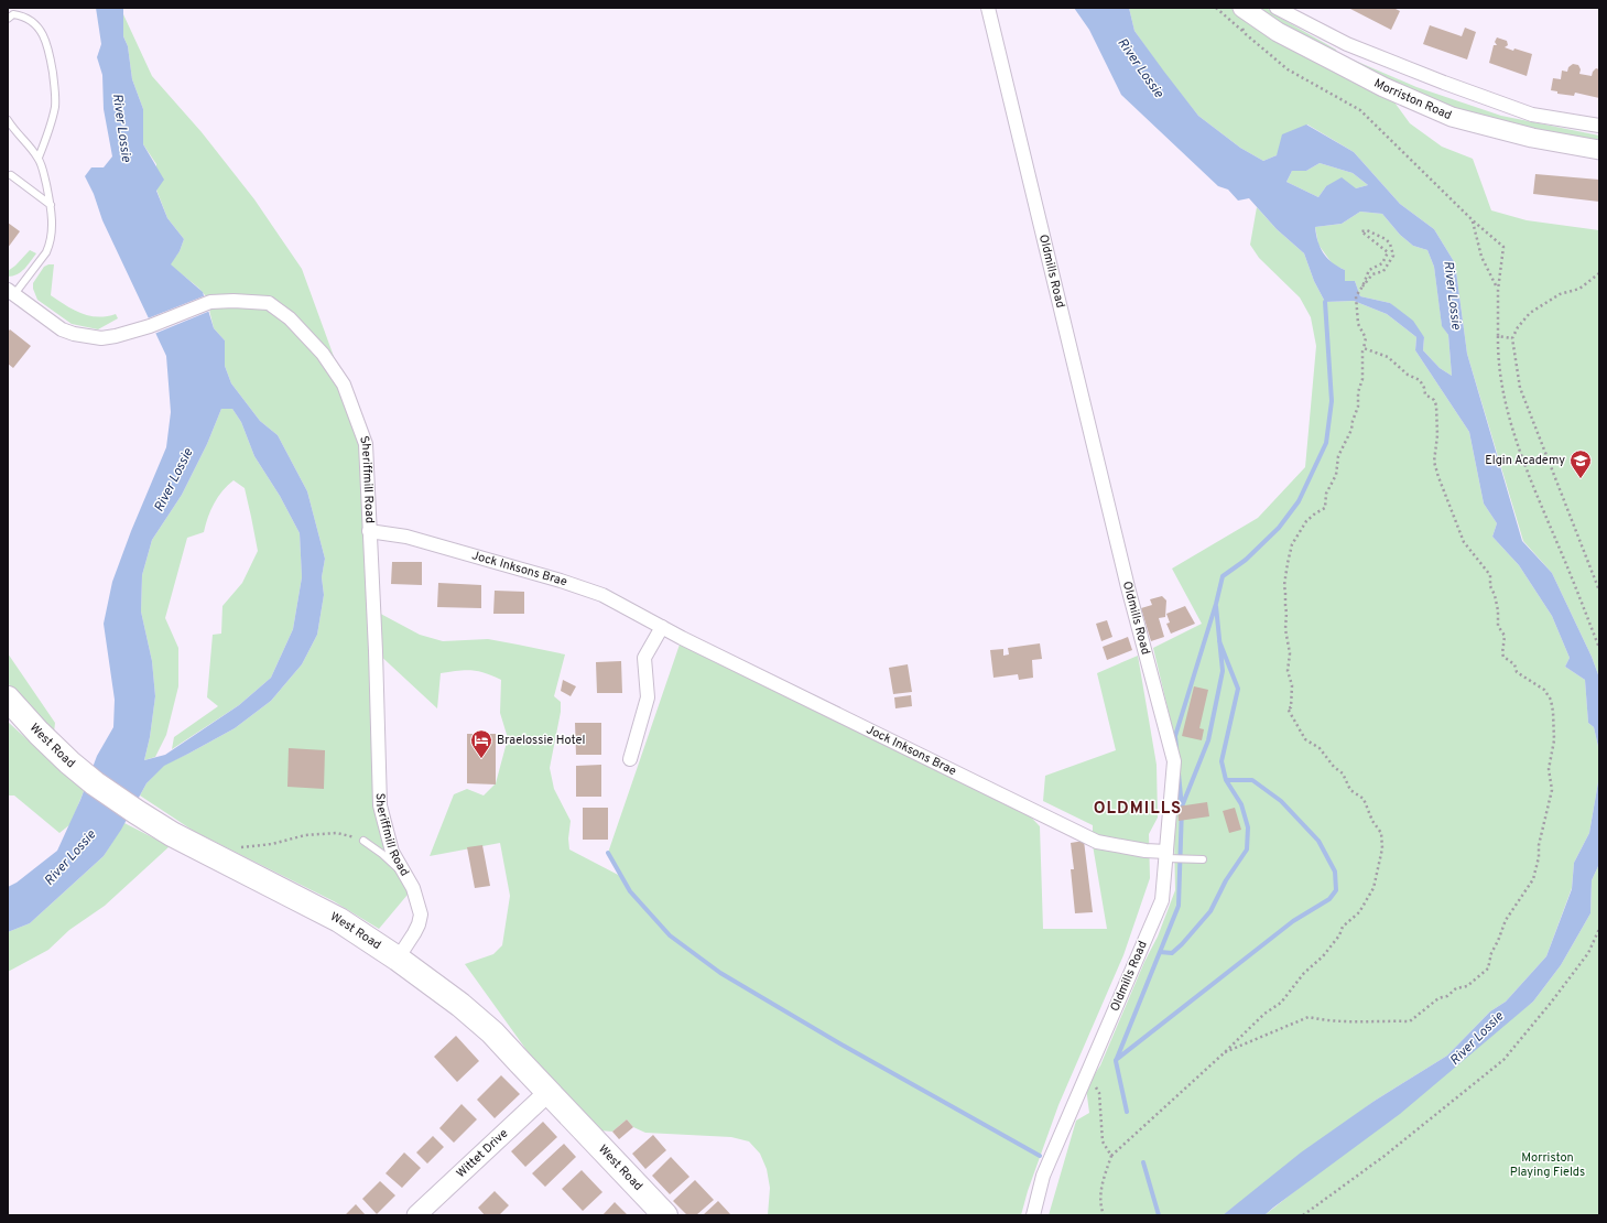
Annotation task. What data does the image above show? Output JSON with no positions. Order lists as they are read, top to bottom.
{
  "streets": {
    "highway": ["West Road"],
    "street": [
      "Morriston Road",
      "Oldmills Road",
      "Sheriffmill Road",
      "Jock Inksons Brae",
      "Wittet Drive"
    ]
  },
  "crossings": [
    ["Oldmills Road", "Jock Inksons Brae"],
    ["Sheriffmill Road", "Jock Inksons Brae"],
    ["Sheriffmill Road", "West Road"],
    ["West Road", "Wittet Drive"]
  ],
  "districts": ["OLDMILLS"],
  "water": ["River Lossie"],
  "parks": ["Morriston Playing Fields"],
  "places": {
    "school or university": ["Elgin Academy"],
    "hotel": ["Braelossie Hotel"]
  }
}
